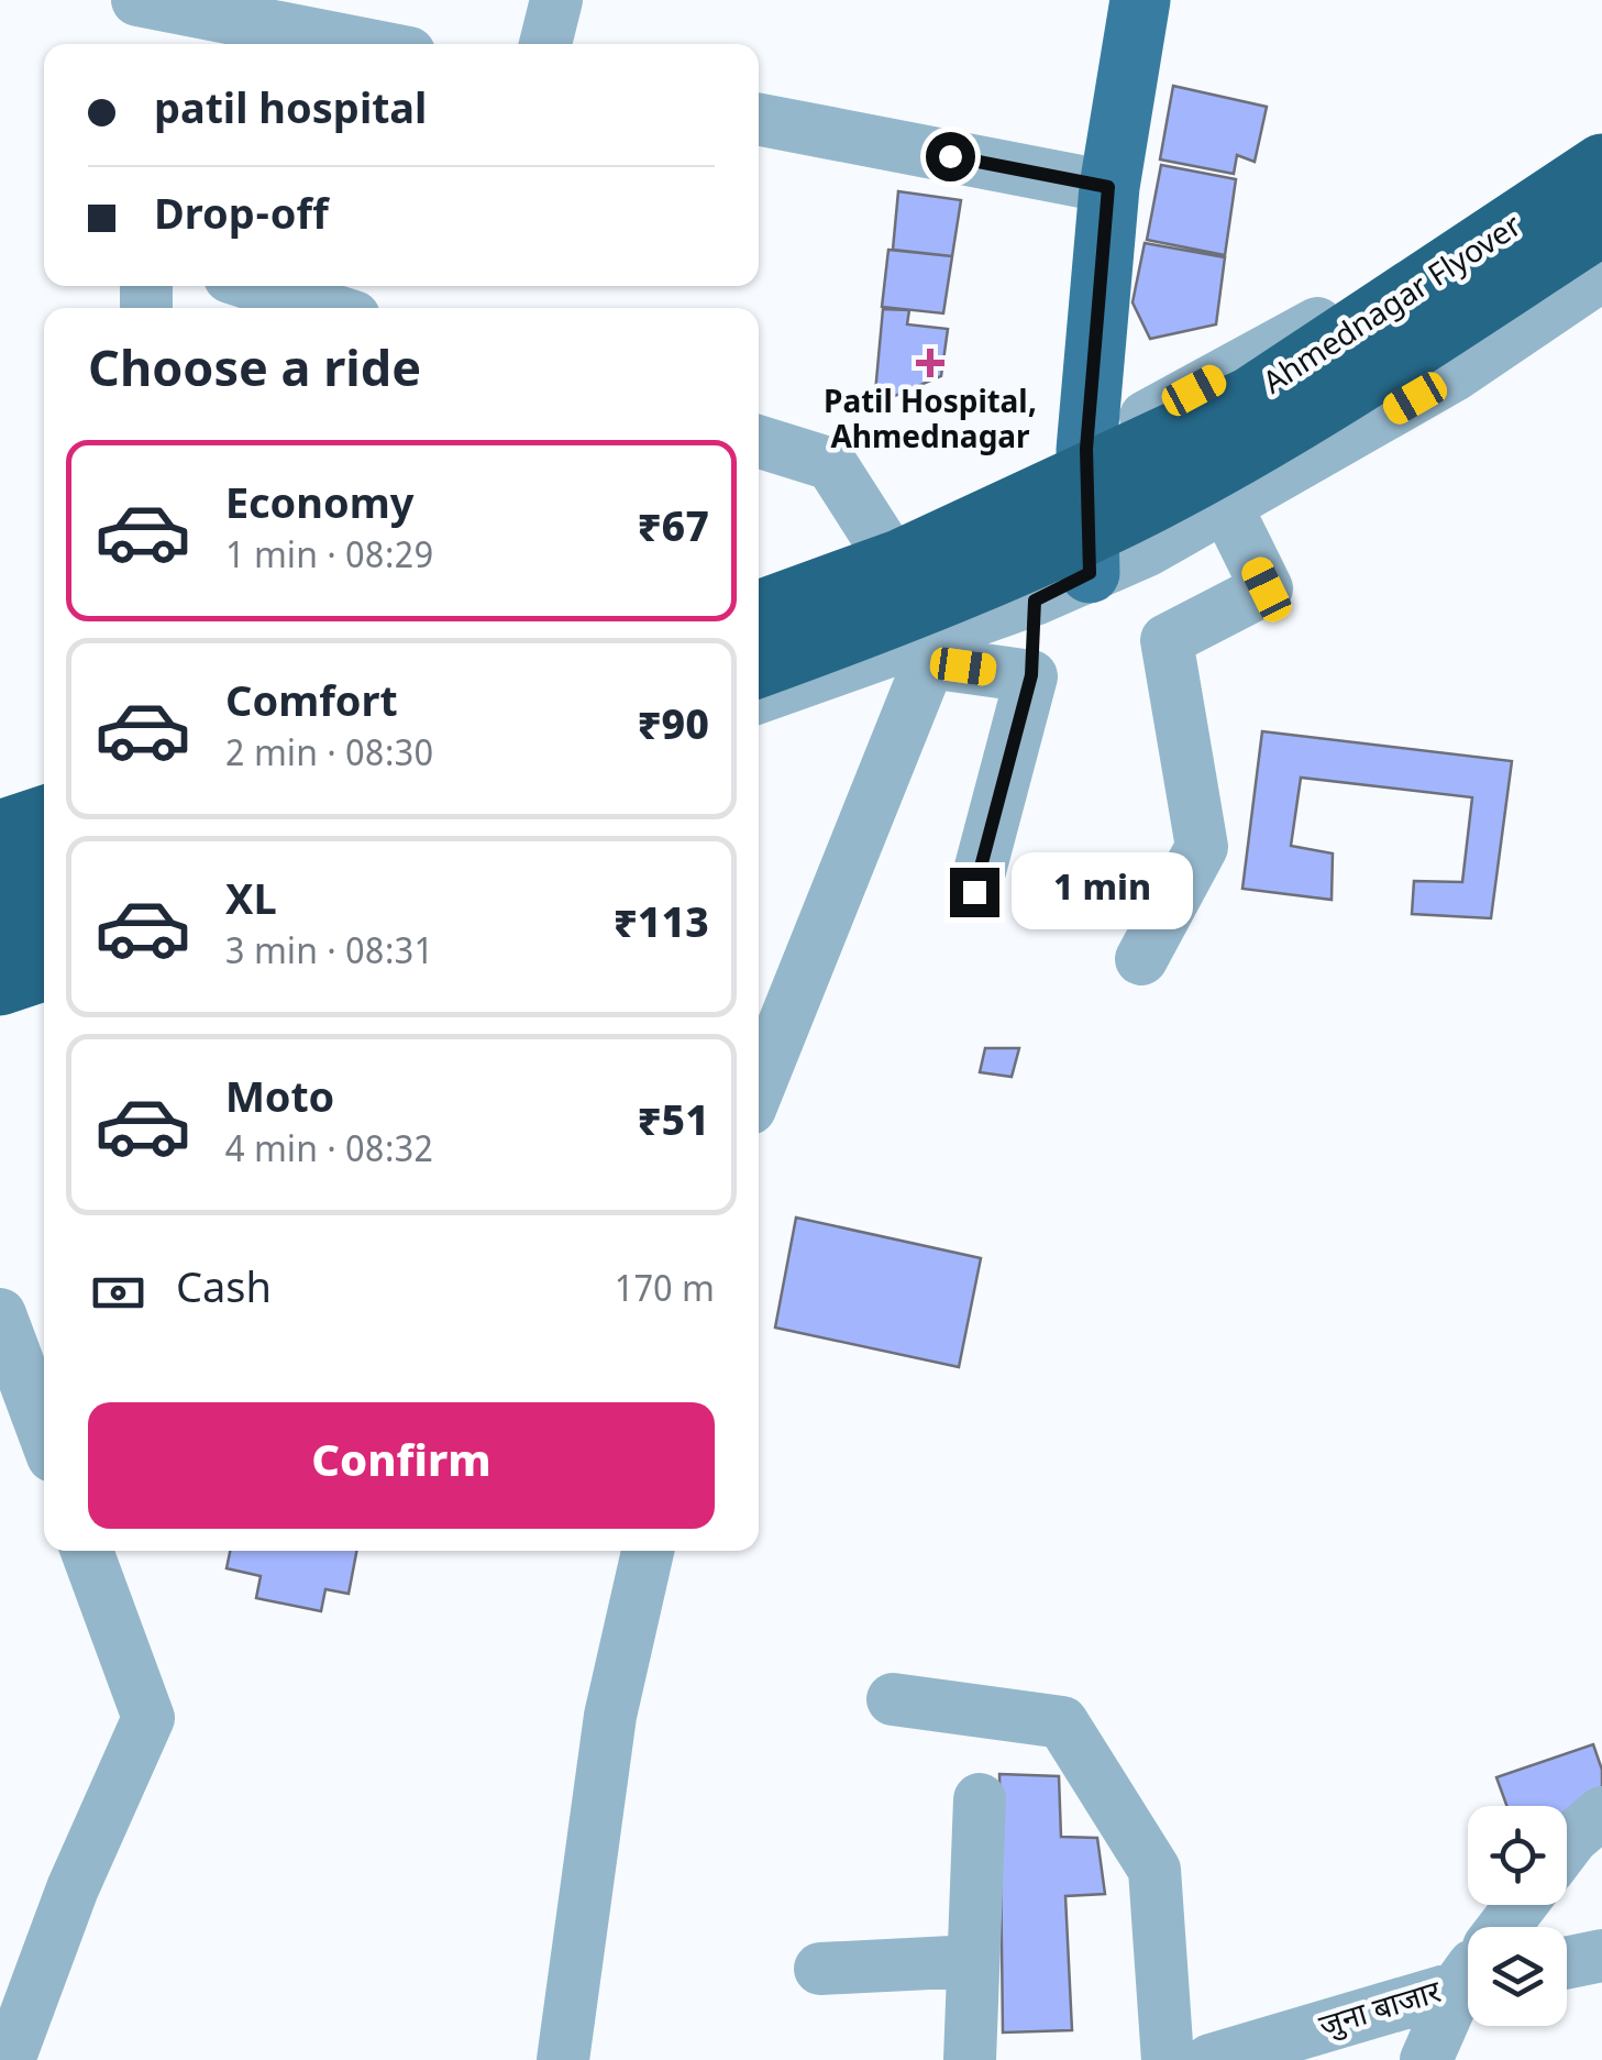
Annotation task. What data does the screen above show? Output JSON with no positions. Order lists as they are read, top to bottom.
{
  "streets": {
    "highway": ["Ahmednagar Flyover"],
    "street": ["जुना बाजार"]
  },
  "places": {
    "health": ["Patil Hospital, Ahmednagar"]
  },
  "page": {
    "banner": ["patil hospital", "Drop-off"],
    "heading": "Choose a ride",
    "list": [
      {
        "name": "Economy",
        "note": "1 min · 08:29",
        "value": "₹67"
      },
      {
        "name": "Comfort",
        "note": "2 min · 08:30",
        "value": "₹90"
      },
      {
        "name": "XL",
        "note": "3 min · 08:31",
        "value": "₹113"
      },
      {
        "name": "Moto",
        "note": "4 min · 08:32",
        "value": "₹51"
      }
    ],
    "bubble": "1 min",
    "pay": ["Cash", "170 m"],
    "buttons": "Confirm"
  }
}
